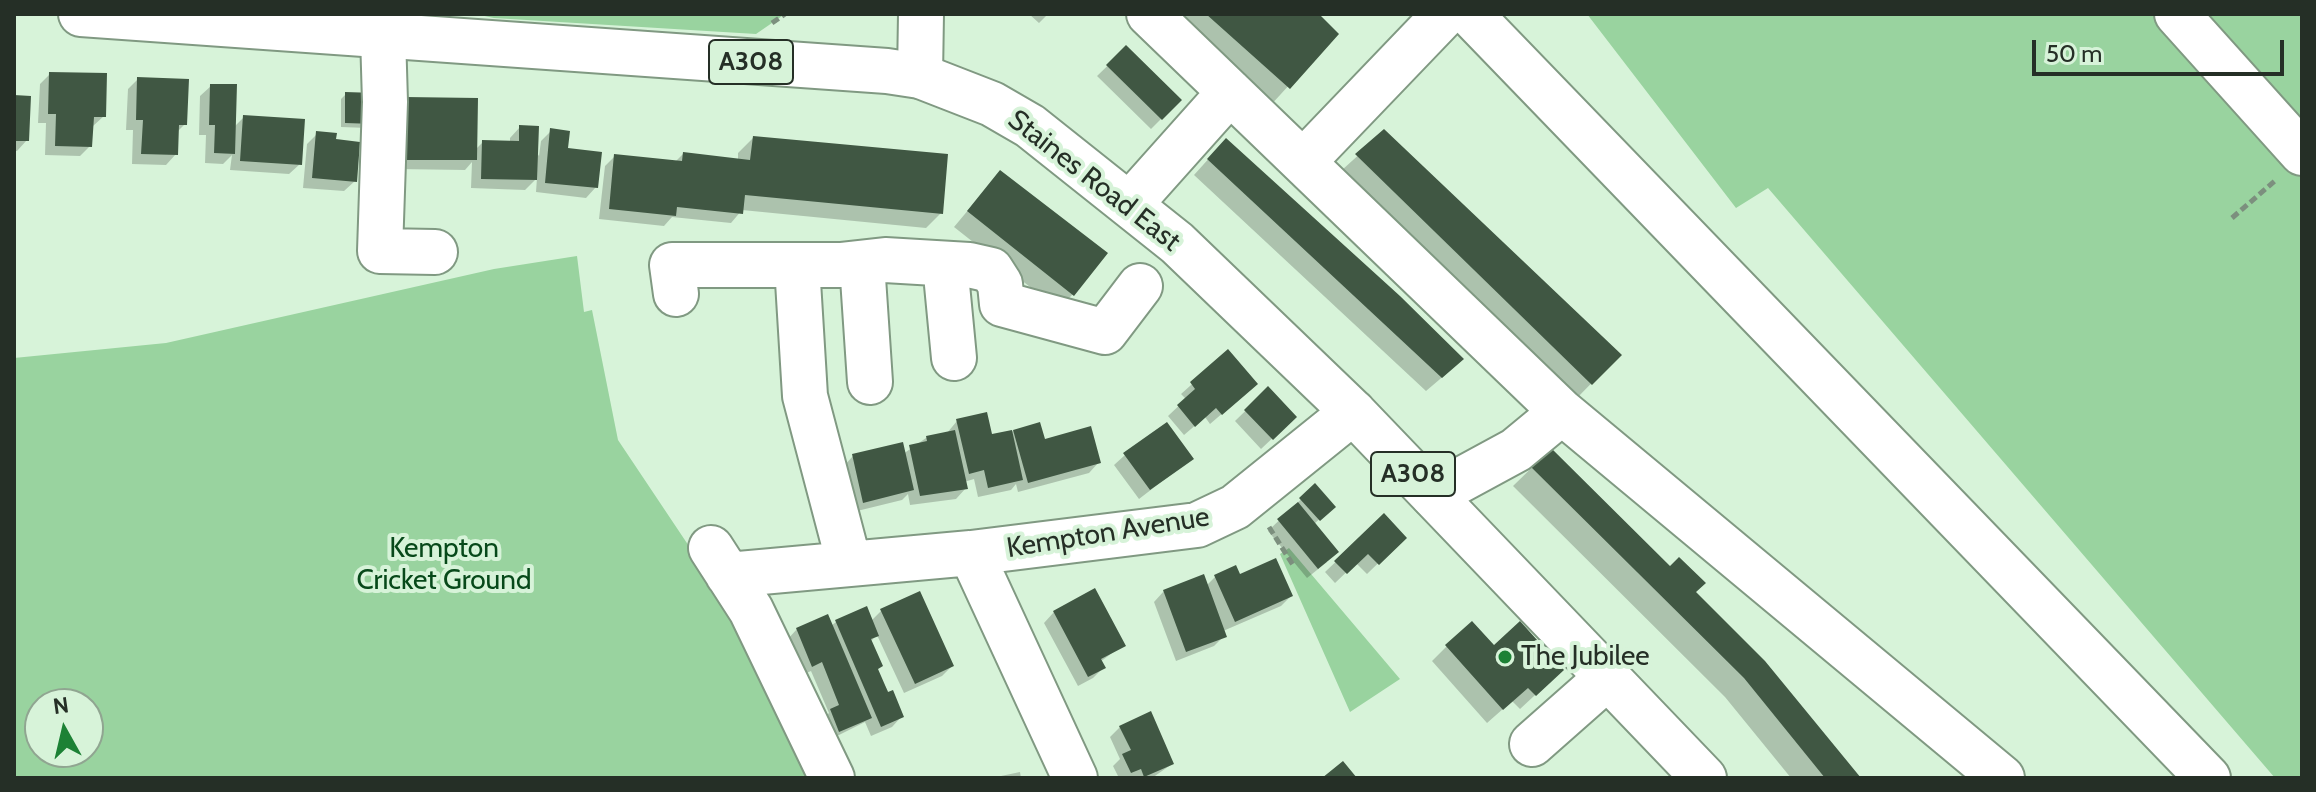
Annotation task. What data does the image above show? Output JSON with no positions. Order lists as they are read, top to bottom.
{
  "streets": {
    "main road": ["A308", "Staines Road East", "Kempton Avenue"]
  },
  "crossings": [
    ["Staines Road East", "Kempton Avenue"]
  ],
  "parks": ["Kempton Cricket Ground"],
  "places": ["The Jubilee"],
  "scale_bar": "50 m",
  "north": "top"
}
